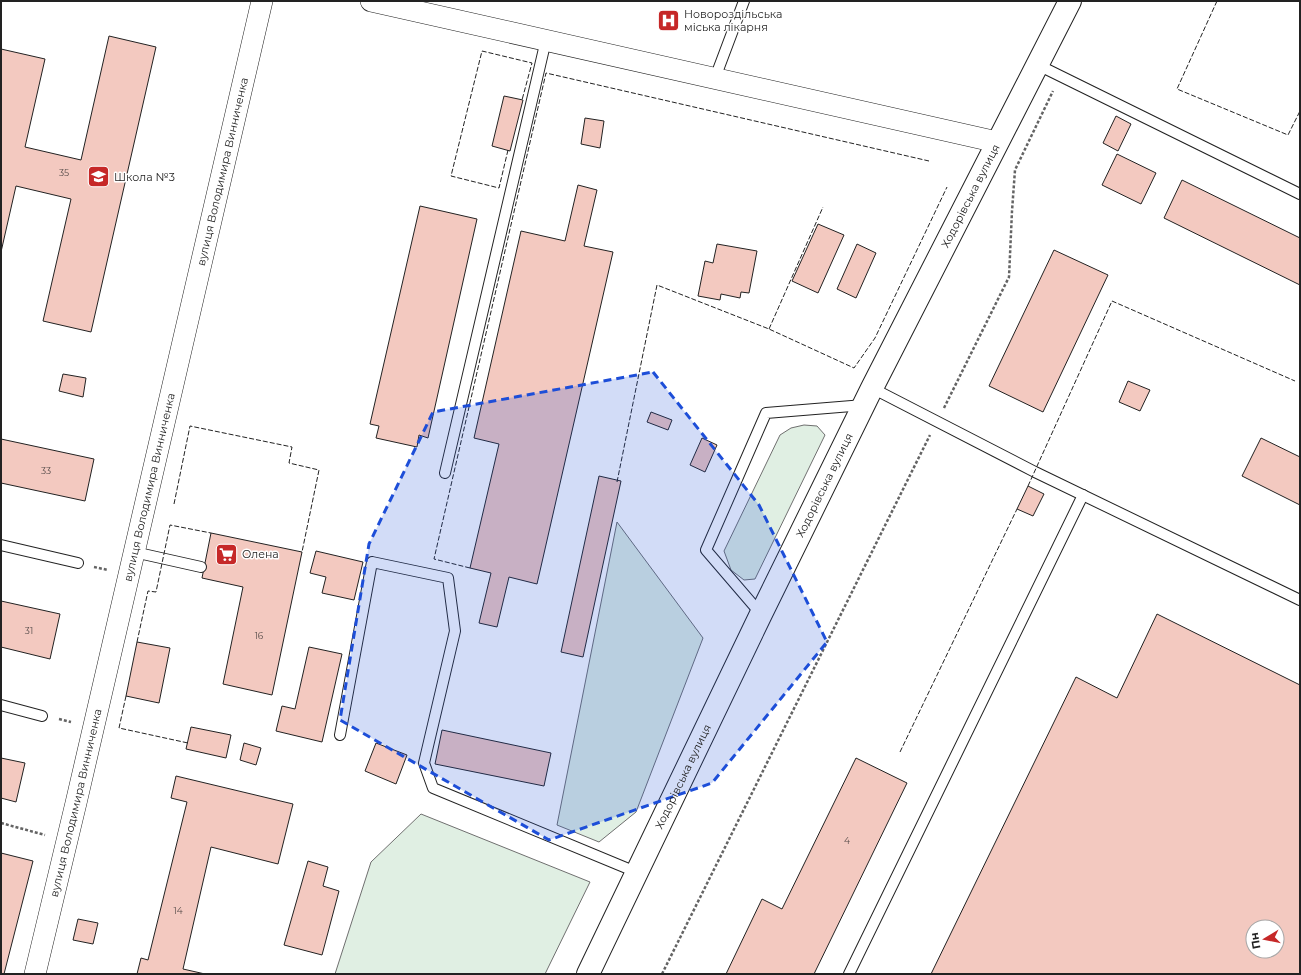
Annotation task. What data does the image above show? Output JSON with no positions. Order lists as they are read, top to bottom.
{
  "streets": {
    "main road": ["Ходорівська вулиця"],
    "street": ["вулиця Володимира Винниченка"]
  },
  "places": {
    "hospital": ["Новороздільська міська лікарня"],
    "school or university": ["Школа №3"],
    "supermarket": ["Олена"]
  },
  "house_numbers": [
    "35",
    "33",
    "31",
    "16",
    "4",
    "14"
  ],
  "north": "left"
}
